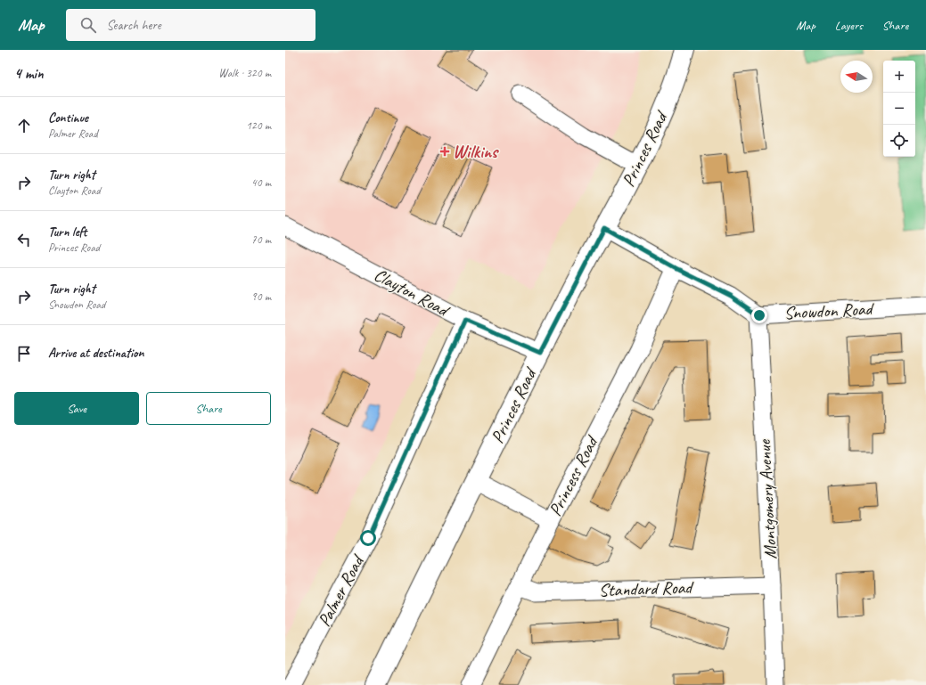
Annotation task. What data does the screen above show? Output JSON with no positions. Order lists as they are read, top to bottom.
{
  "streets": {
    "main road": ["Princes Road"],
    "street": [
      "Clayton Road",
      "Snowdon Road",
      "Princess Road",
      "Montgomery Avenue",
      "Standard Road",
      "Palmer Road"
    ]
  },
  "crossings": [
    ["Princes Road", "Clayton Road"],
    ["Princes Road", "Snowdon Road"],
    ["Clayton Road", "Palmer Road"],
    ["Snowdon Road", "Princess Road"],
    ["Snowdon Road", "Montgomery Avenue"],
    ["Princess Road", "Standard Road"],
    ["Montgomery Avenue", "Standard Road"]
  ],
  "places": {
    "health": ["Wilkins"]
  },
  "north": "left",
  "page": {
    "header": "Map",
    "search": "Search here",
    "nav": ["Map", "Layers", "Share"],
    "heading": ["4 min", "Walk · 320 m"],
    "map_buttons": ["+", "−"],
    "list": [
      ["Continue", "Palmer Road", "120 m"],
      ["Turn right", "Clayton Road", "40 m"],
      ["Turn left", "Princes Road", "70 m"],
      ["Turn right", "Snowdon Road", "90 m"],
      "Arrive at destination"
    ],
    "buttons": ["Save", "Share"]
  }
}
